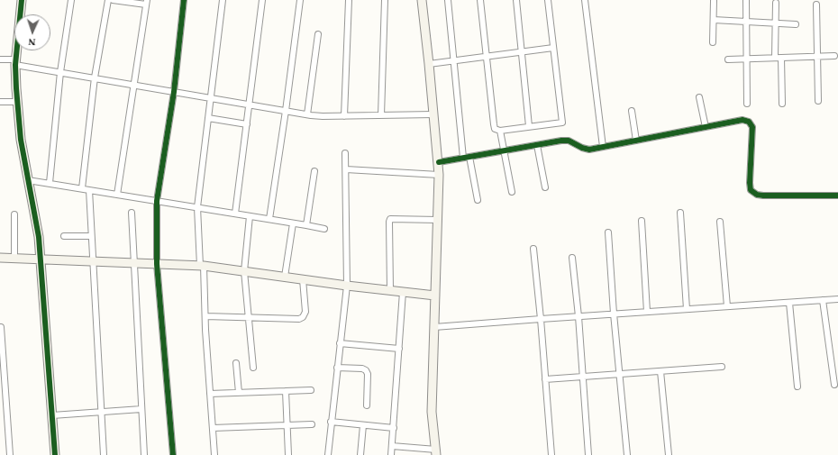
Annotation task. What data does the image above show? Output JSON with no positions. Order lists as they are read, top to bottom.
{
  "north": "bottom"
}
